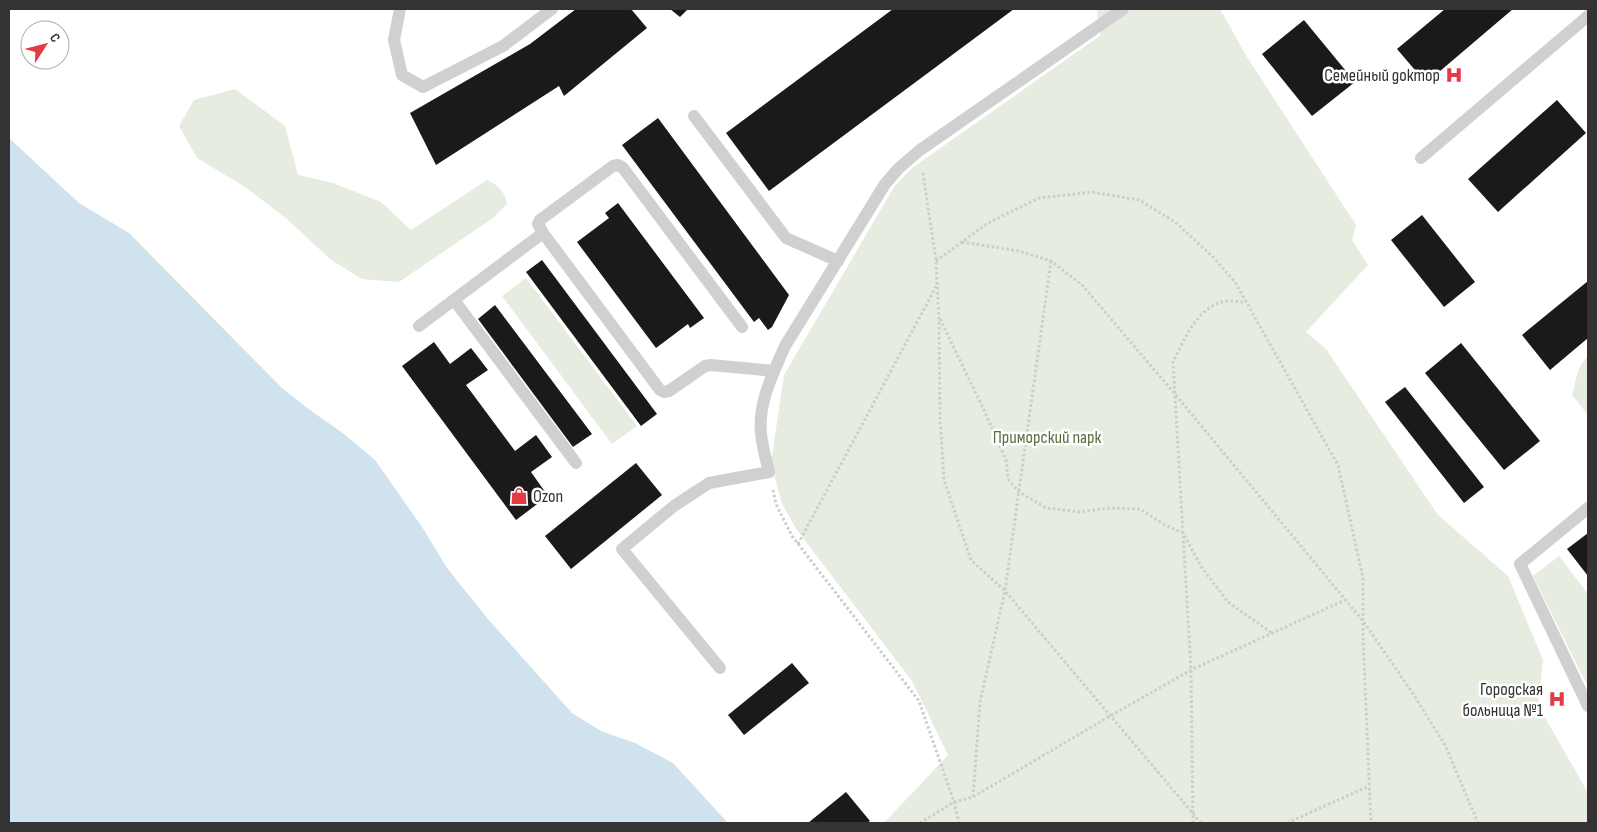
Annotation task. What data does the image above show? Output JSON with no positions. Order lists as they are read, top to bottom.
{
  "parks": ["Приморский парк"],
  "places": {
    "hospital": ["Семейный доктор", "Городская больница №1"],
    "shop": ["Ozon"]
  },
  "north": "top right"
}
